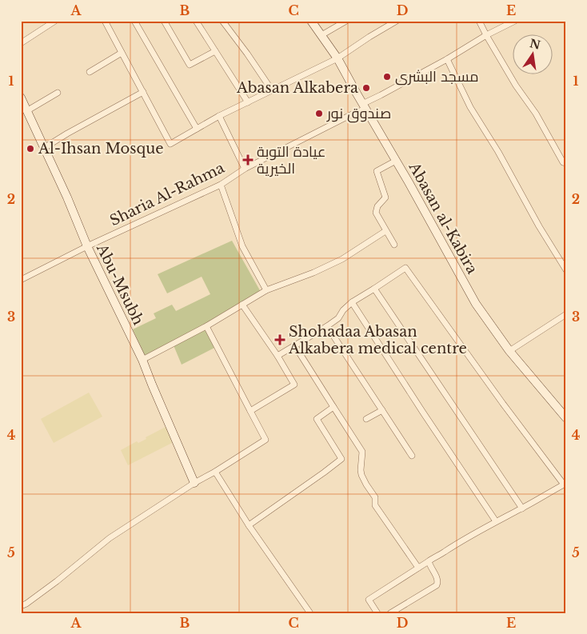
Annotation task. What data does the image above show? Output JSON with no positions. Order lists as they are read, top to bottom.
{
  "streets": {
    "main road": ["Abasan al-Kabira", "Abu-Msubh"],
    "street": ["Sharia Al-Rahma"]
  },
  "crossings": [
    ["Sharia Al-Rahma", "Abasan al-Kabira"],
    ["Sharia Al-Rahma", "Abu-Msubh"]
  ],
  "places": {
    "other": [
      "مسجد البشرى",
      "Abasan Alkabera",
      "صندوق نور",
      "Al-Ihsan Mosque"
    ],
    "health": ["عيادة التوبة الخيرية", "Shohadaa Abasan Alkabera medical centre"]
  },
  "north": "top",
  "grid": {
    "columns": [
      "A",
      "B",
      "C",
      "D",
      "E"
    ],
    "rows": [
      "1",
      "2",
      "3",
      "4",
      "5"
    ]
  }
}
